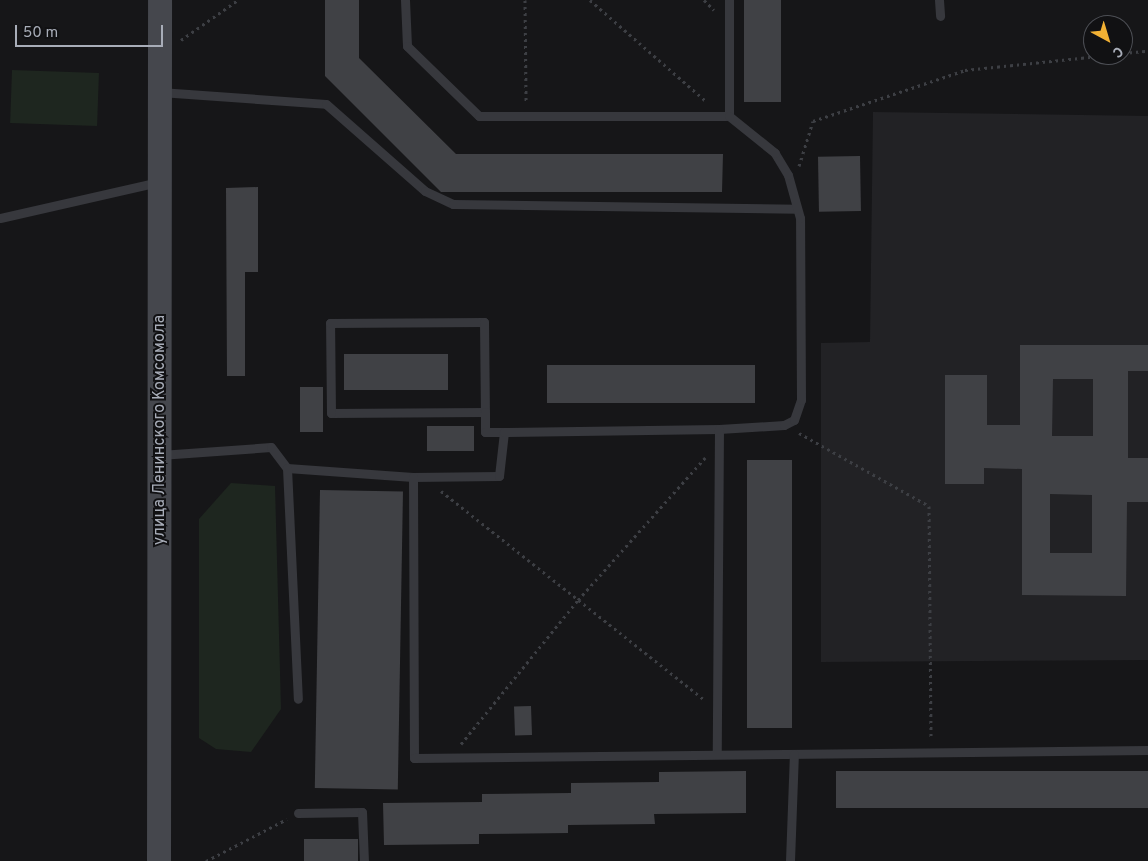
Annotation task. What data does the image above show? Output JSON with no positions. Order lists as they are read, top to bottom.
{
  "streets": {
    "main road": ["улица Ленинского Комсомола"]
  },
  "scale_bar": "50 m",
  "north": "bottom right"
}
